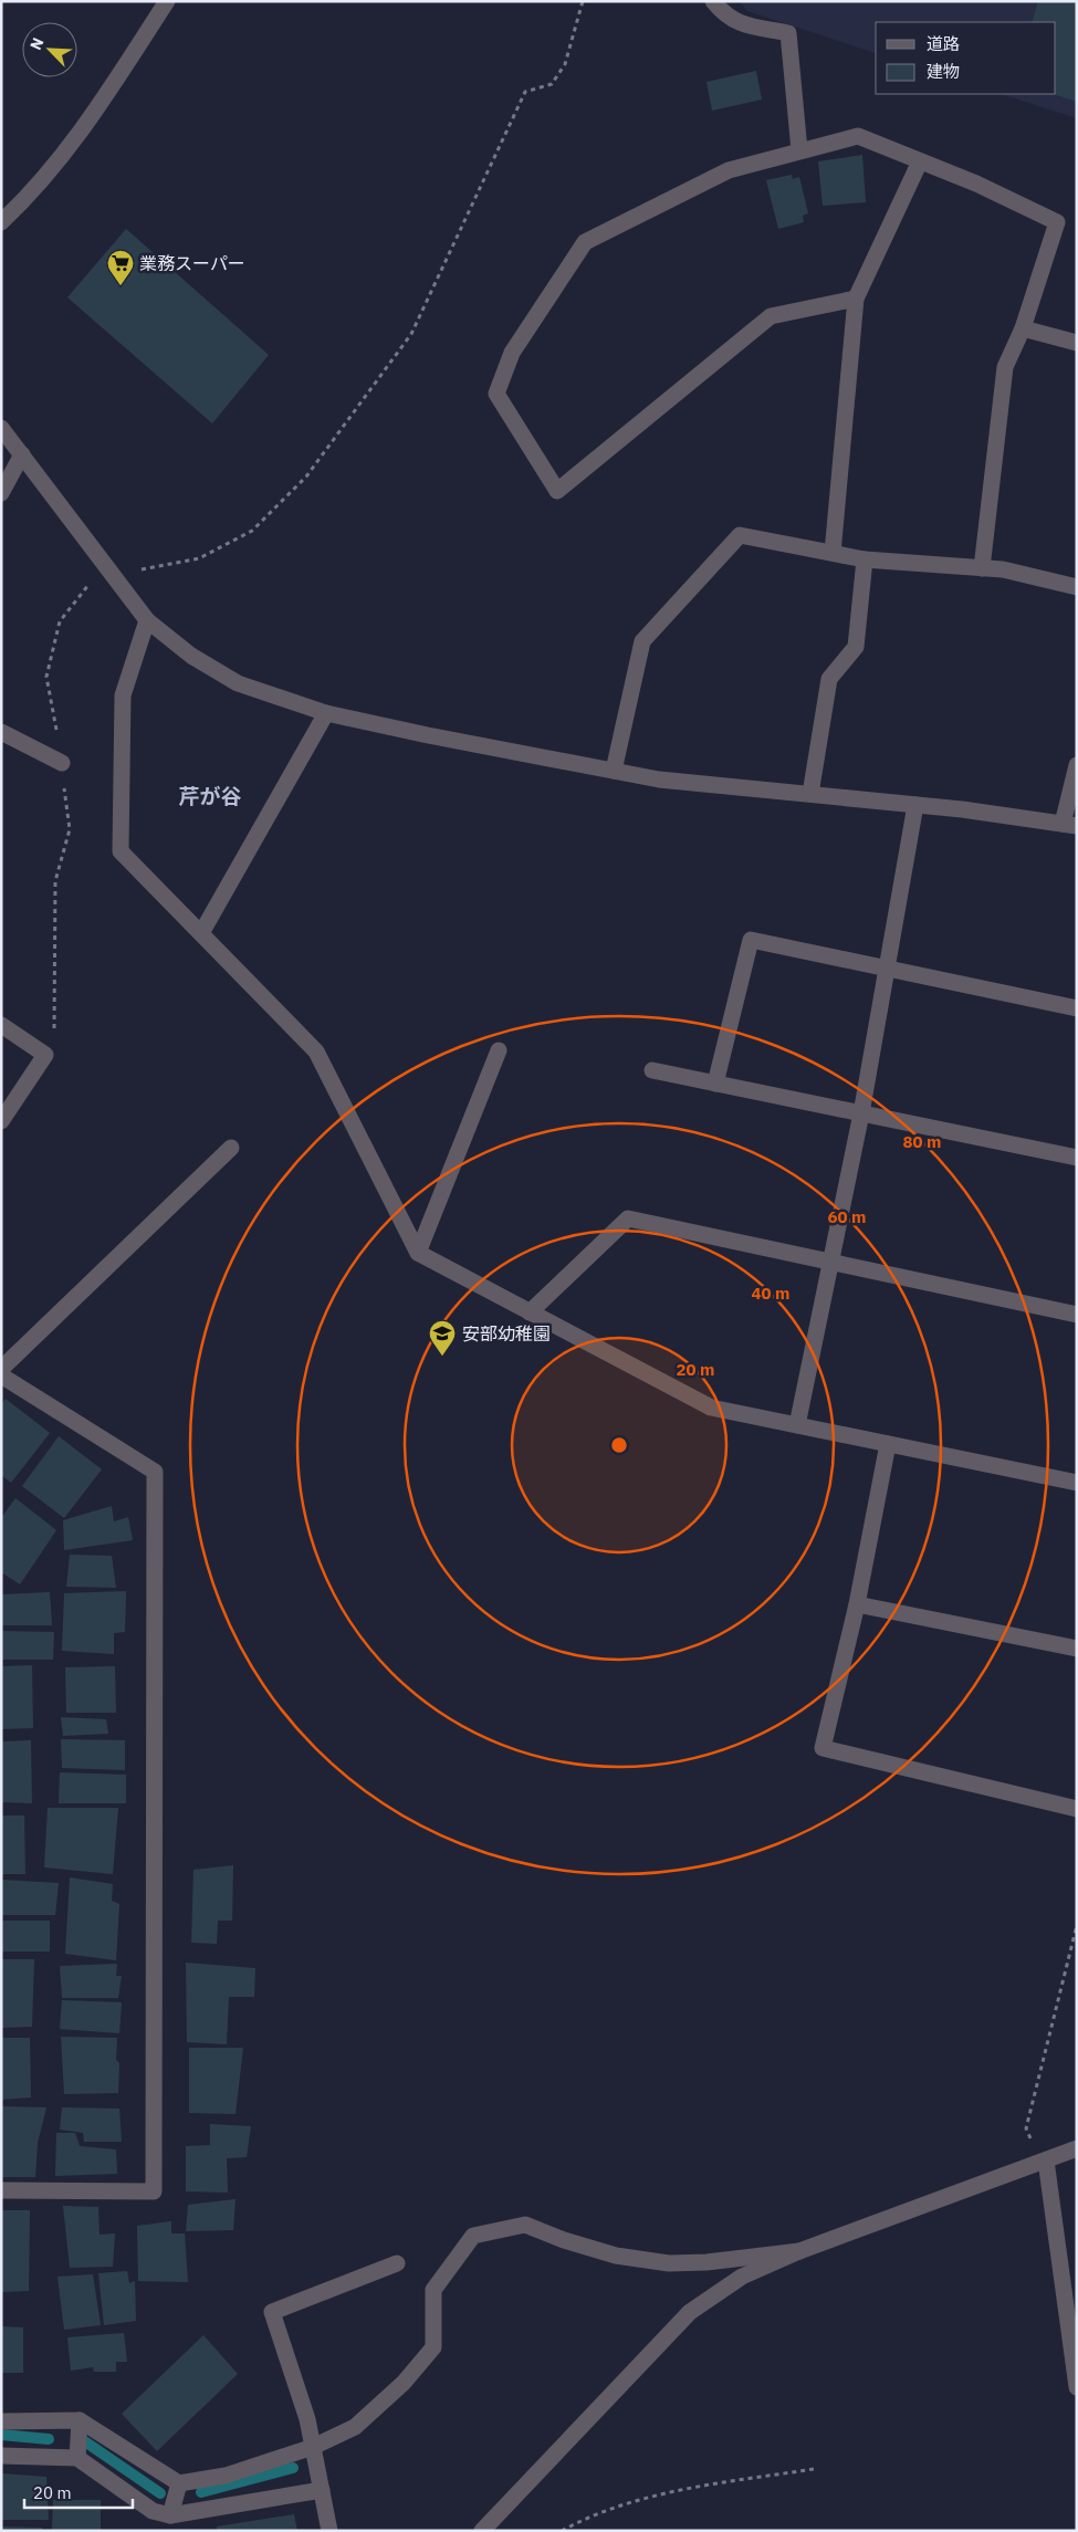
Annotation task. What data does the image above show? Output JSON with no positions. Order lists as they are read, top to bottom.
{
  "districts": ["芹が谷"],
  "places": {
    "supermarket": ["業務スーパー"],
    "school or university": ["安部幼稚園"]
  },
  "legend": ["道路", "建物"],
  "scale_bar": "20 m",
  "north": "top left",
  "rings": [
    "80 m",
    "60 m",
    "40 m",
    "20 m"
  ]
}
